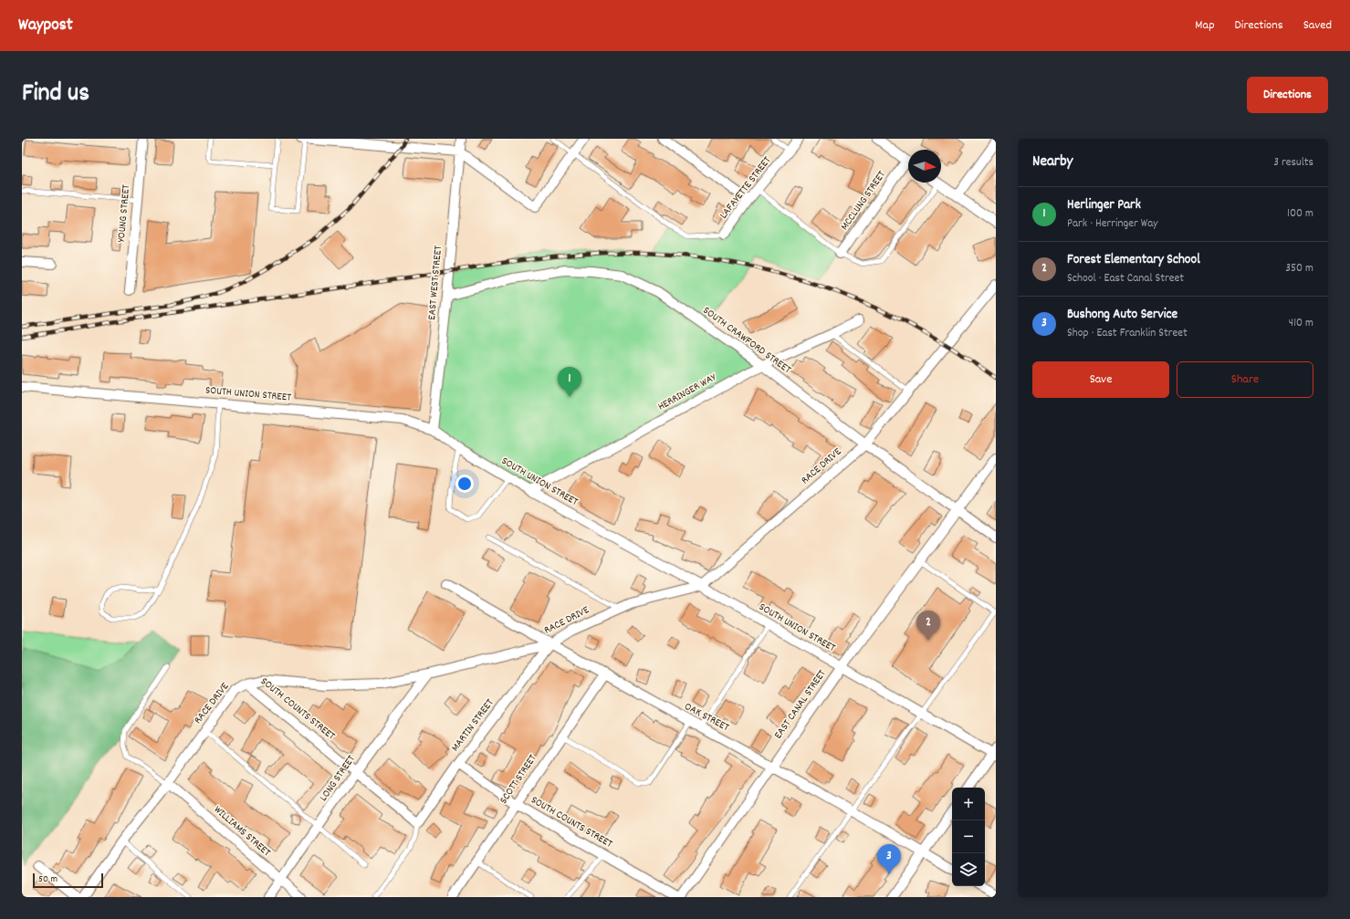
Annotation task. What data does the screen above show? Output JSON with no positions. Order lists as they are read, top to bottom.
{
  "streets": {
    "street": [
      "LAFAYETTE STREET",
      "MCCLUNG STREET",
      "YOUNG STREET",
      "EAST WEST STREET",
      "SOUTH CRAWFORD STREET",
      "HERRINGER WAY",
      "SOUTH UNION STREET",
      "RACE DRIVE",
      "EAST CANAL STREET",
      "SOUTH COUNTS STREET",
      "OAK STREET",
      "MARTIN STREET",
      "LONG STREET",
      "SCOTT STREET",
      "WILLIAMS STREET"
    ]
  },
  "crossings": [
    ["EAST WEST STREET", "SOUTH CRAWFORD STREET"],
    ["EAST WEST STREET", "SOUTH UNION STREET"],
    ["SOUTH CRAWFORD STREET", "HERRINGER WAY"],
    ["SOUTH CRAWFORD STREET", "RACE DRIVE"],
    ["SOUTH CRAWFORD STREET", "EAST CANAL STREET"],
    ["HERRINGER WAY", "SOUTH UNION STREET"],
    ["SOUTH UNION STREET", "RACE DRIVE"],
    ["SOUTH UNION STREET", "EAST CANAL STREET"],
    ["RACE DRIVE", "SOUTH COUNTS STREET"],
    ["RACE DRIVE", "OAK STREET"],
    ["RACE DRIVE", "MARTIN STREET"],
    ["RACE DRIVE", "LONG STREET"],
    ["RACE DRIVE", "WILLIAMS STREET"],
    ["EAST CANAL STREET", "OAK STREET"],
    ["SOUTH COUNTS STREET", "MARTIN STREET"],
    ["SOUTH COUNTS STREET", "LONG STREET"],
    ["SOUTH COUNTS STREET", "SCOTT STREET"],
    ["OAK STREET", "MARTIN STREET"],
    ["OAK STREET", "SCOTT STREET"],
    ["LONG STREET", "WILLIAMS STREET"]
  ],
  "scale_bar": "50 m",
  "north": "right",
  "page": {
    "header": "Waypost",
    "nav": ["Map", "Directions", "Saved"],
    "title": "Find us",
    "buttons": [
      "Directions",
      ["Save", "Share"]
    ],
    "heading": ["Nearby", "3 results"],
    "list": [
      {
        "mark": "1",
        "name": "Herlinger Park",
        "note": "Park · Herringer Way",
        "value": "100 m"
      },
      {
        "mark": "2",
        "name": "Forest Elementary School",
        "note": "School · East Canal Street",
        "value": "350 m"
      },
      {
        "mark": "3",
        "name": "Bushong Auto Service",
        "note": "Shop · East Franklin Street",
        "value": "410 m"
      }
    ],
    "pins": ["1", "2", "3"],
    "map_buttons": ["+", "−"],
    "scale": "50 m"
  }
}
